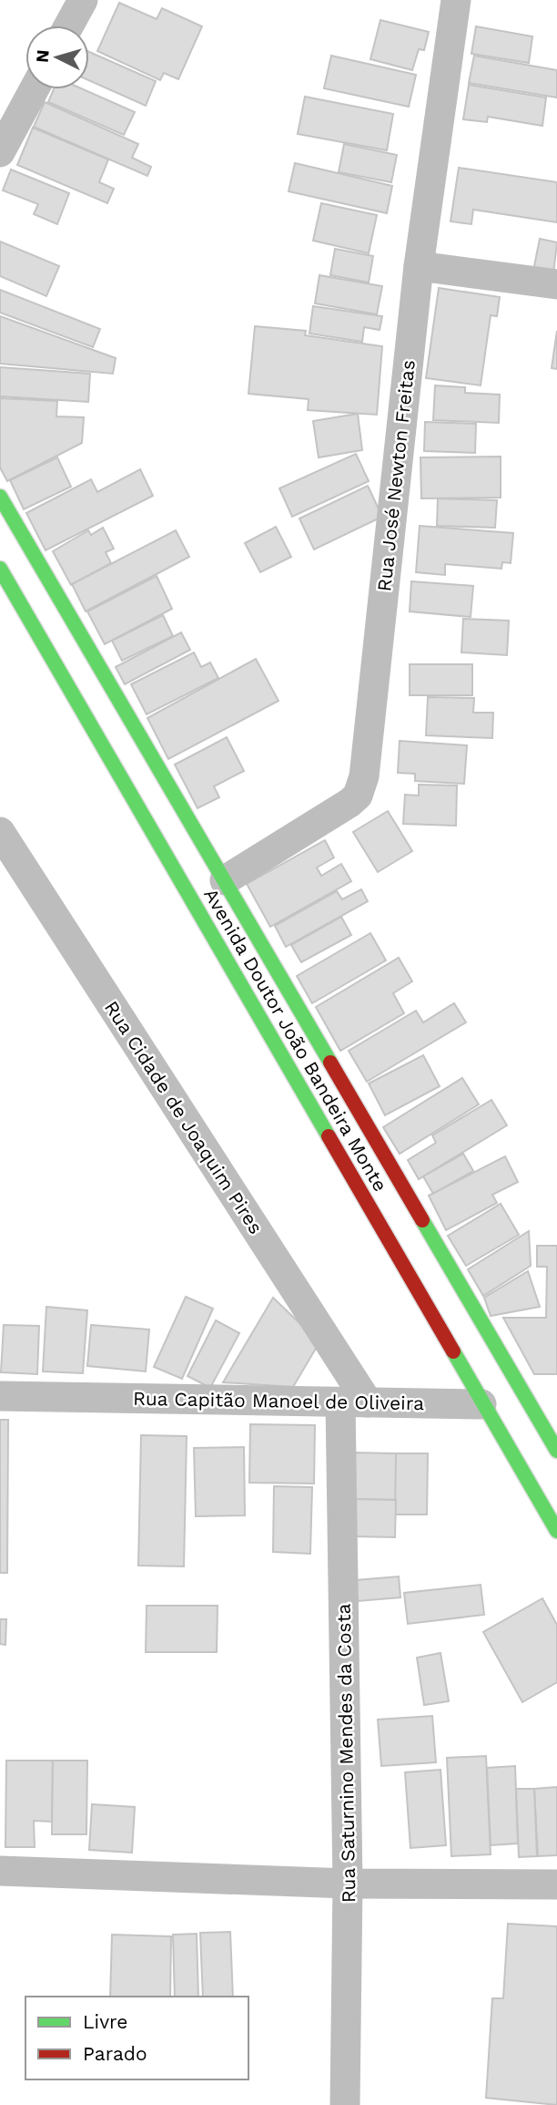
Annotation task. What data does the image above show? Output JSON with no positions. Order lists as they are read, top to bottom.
{
  "streets": {
    "main road": ["Avenida Doutor João Bandeira Monte", "Rua Capitão Manoel de Oliveira"],
    "street": ["Rua José Newton Freitas", "Rua Cidade de Joaquim Pires", "Rua Saturnino Mendes da Costa"]
  },
  "crossings": [
    ["Rua José Newton Freitas", "Avenida Doutor João Bandeira Monte"],
    ["Avenida Doutor João Bandeira Monte", "Rua Capitão Manoel de Oliveira"],
    ["Rua Cidade de Joaquim Pires", "Rua Capitão Manoel de Oliveira"],
    ["Rua Cidade de Joaquim Pires", "Rua Saturnino Mendes da Costa"],
    ["Rua Capitão Manoel de Oliveira", "Rua Saturnino Mendes da Costa"]
  ],
  "legend": ["Livre", "Parado"],
  "north": "left"
}
